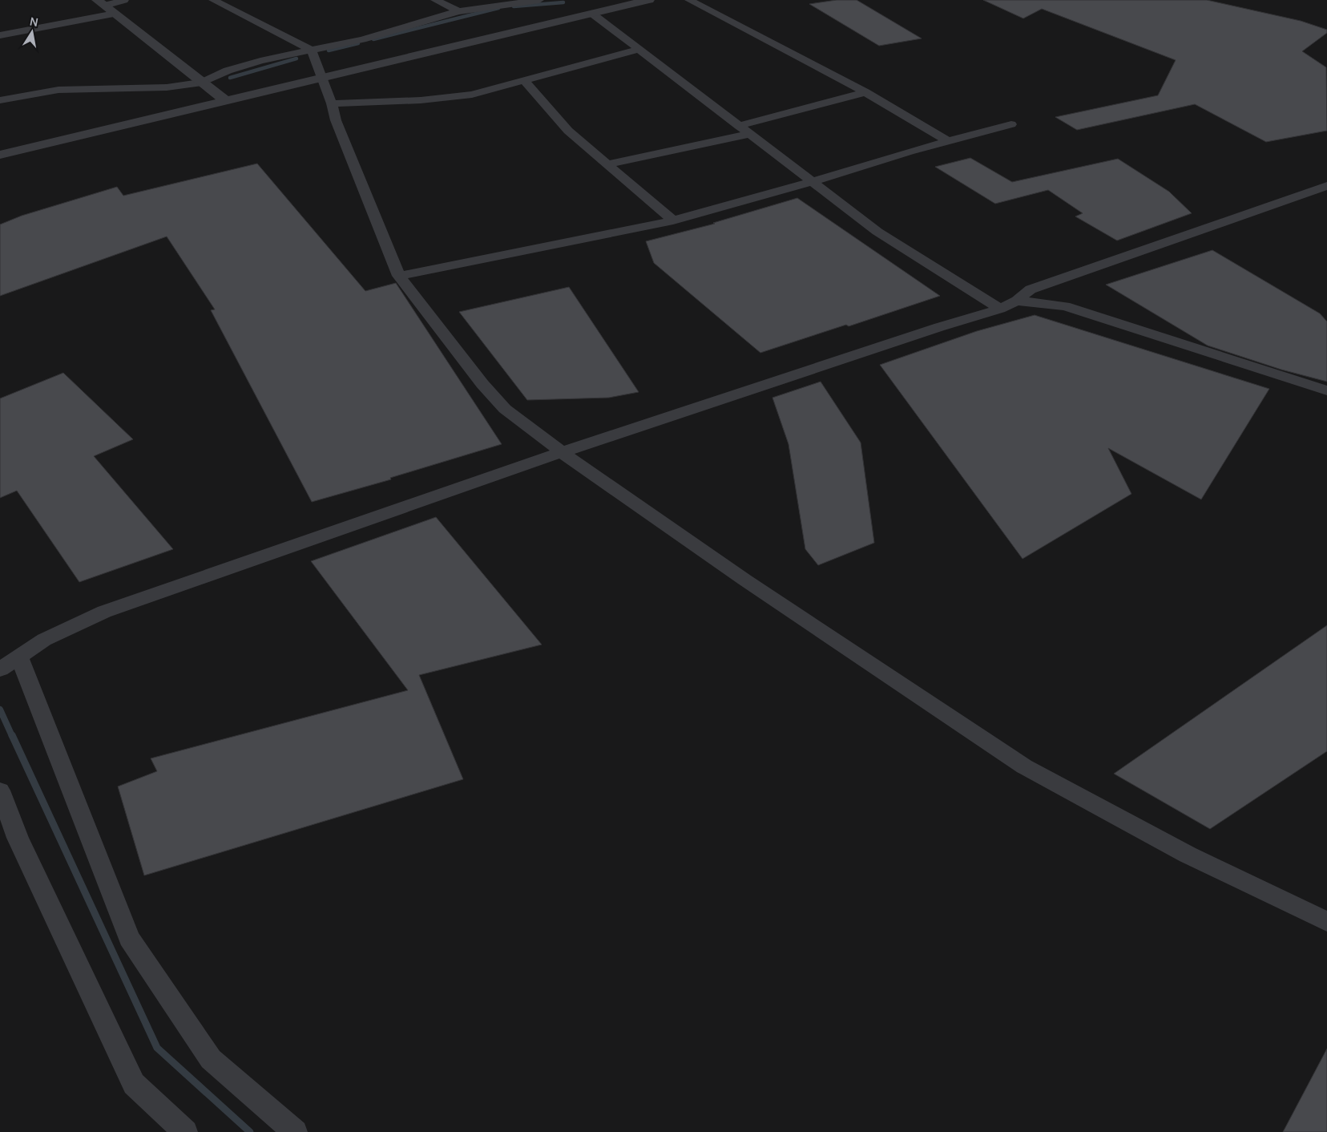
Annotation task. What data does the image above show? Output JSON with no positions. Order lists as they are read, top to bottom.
{
  "north": "top"
}
